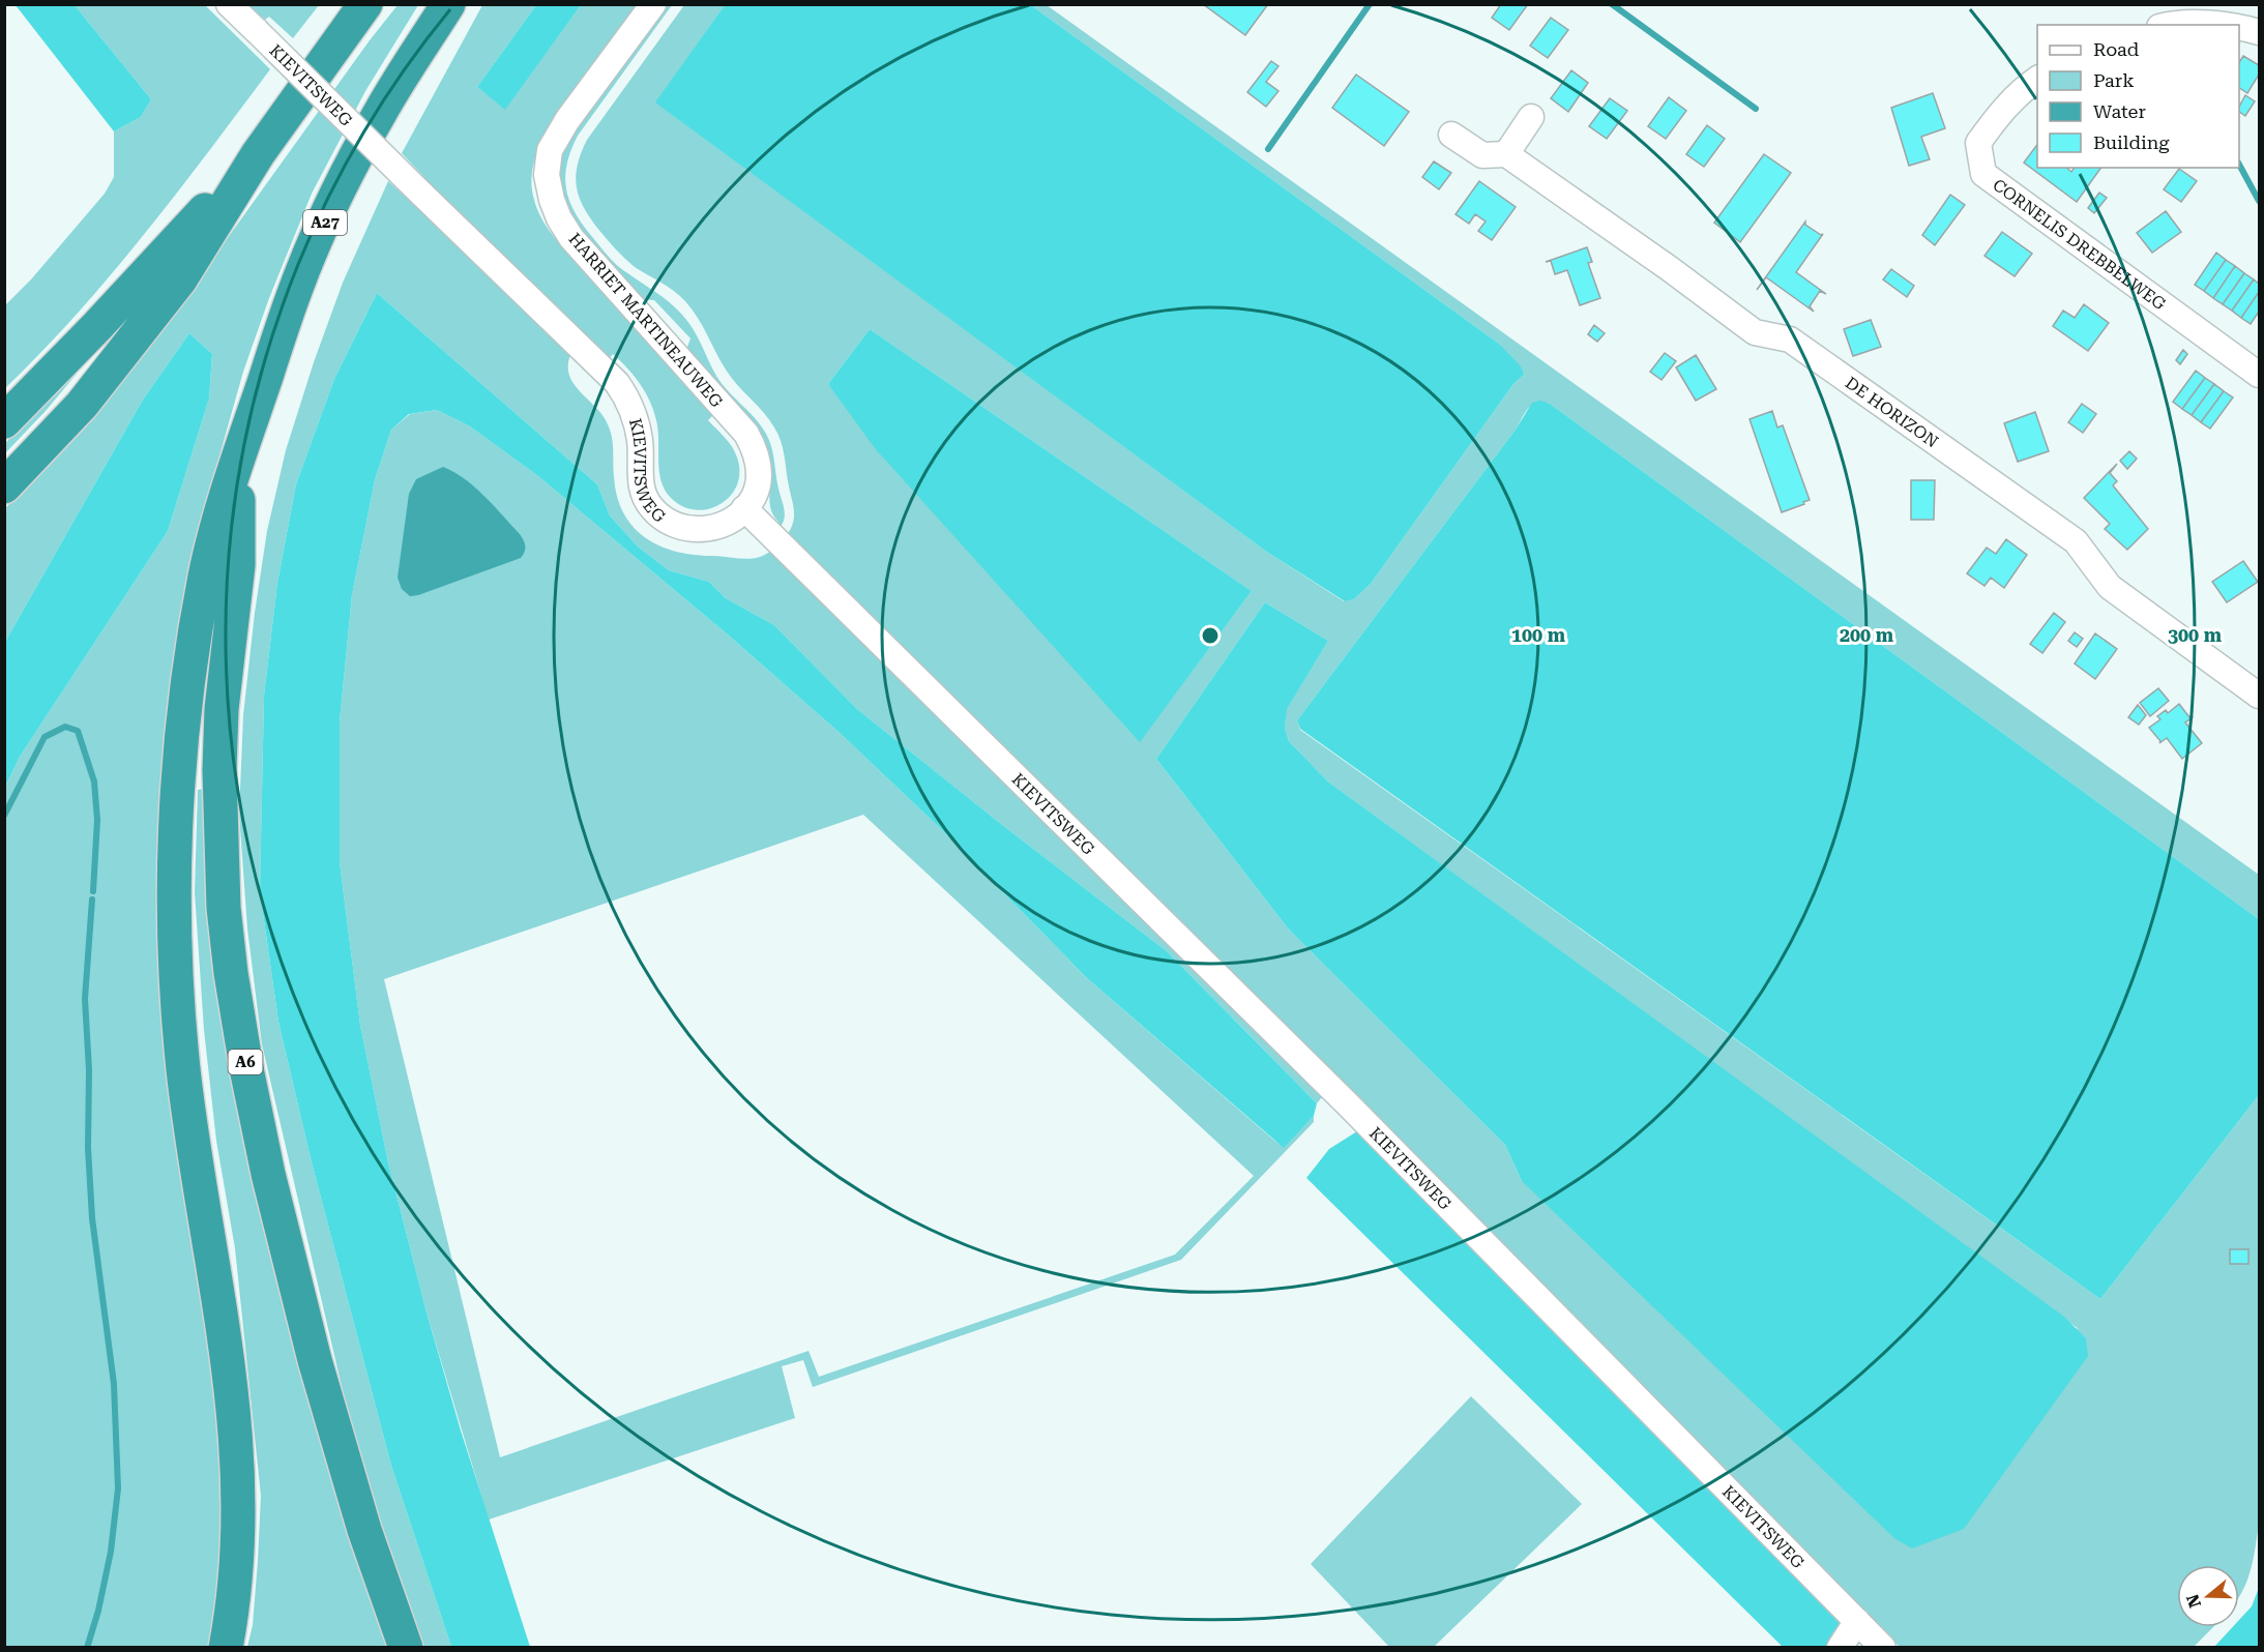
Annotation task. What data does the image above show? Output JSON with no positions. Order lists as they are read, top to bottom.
{
  "streets": {
    "highway": ["A27", "A6"],
    "street": [
      "KIEVITSWEG",
      "CORNELIS DREBBELWEG",
      "HARRIET MARTINEAUWEG",
      "DE HORIZON"
    ]
  },
  "crossings": [
    ["KIEVITSWEG", "HARRIET MARTINEAUWEG"],
    ["A27", "A6"]
  ],
  "legend": [
    "Road",
    "Park",
    "Water",
    "Building"
  ],
  "north": "left",
  "rings": ["100 m", "200 m", "300 m"]
}
